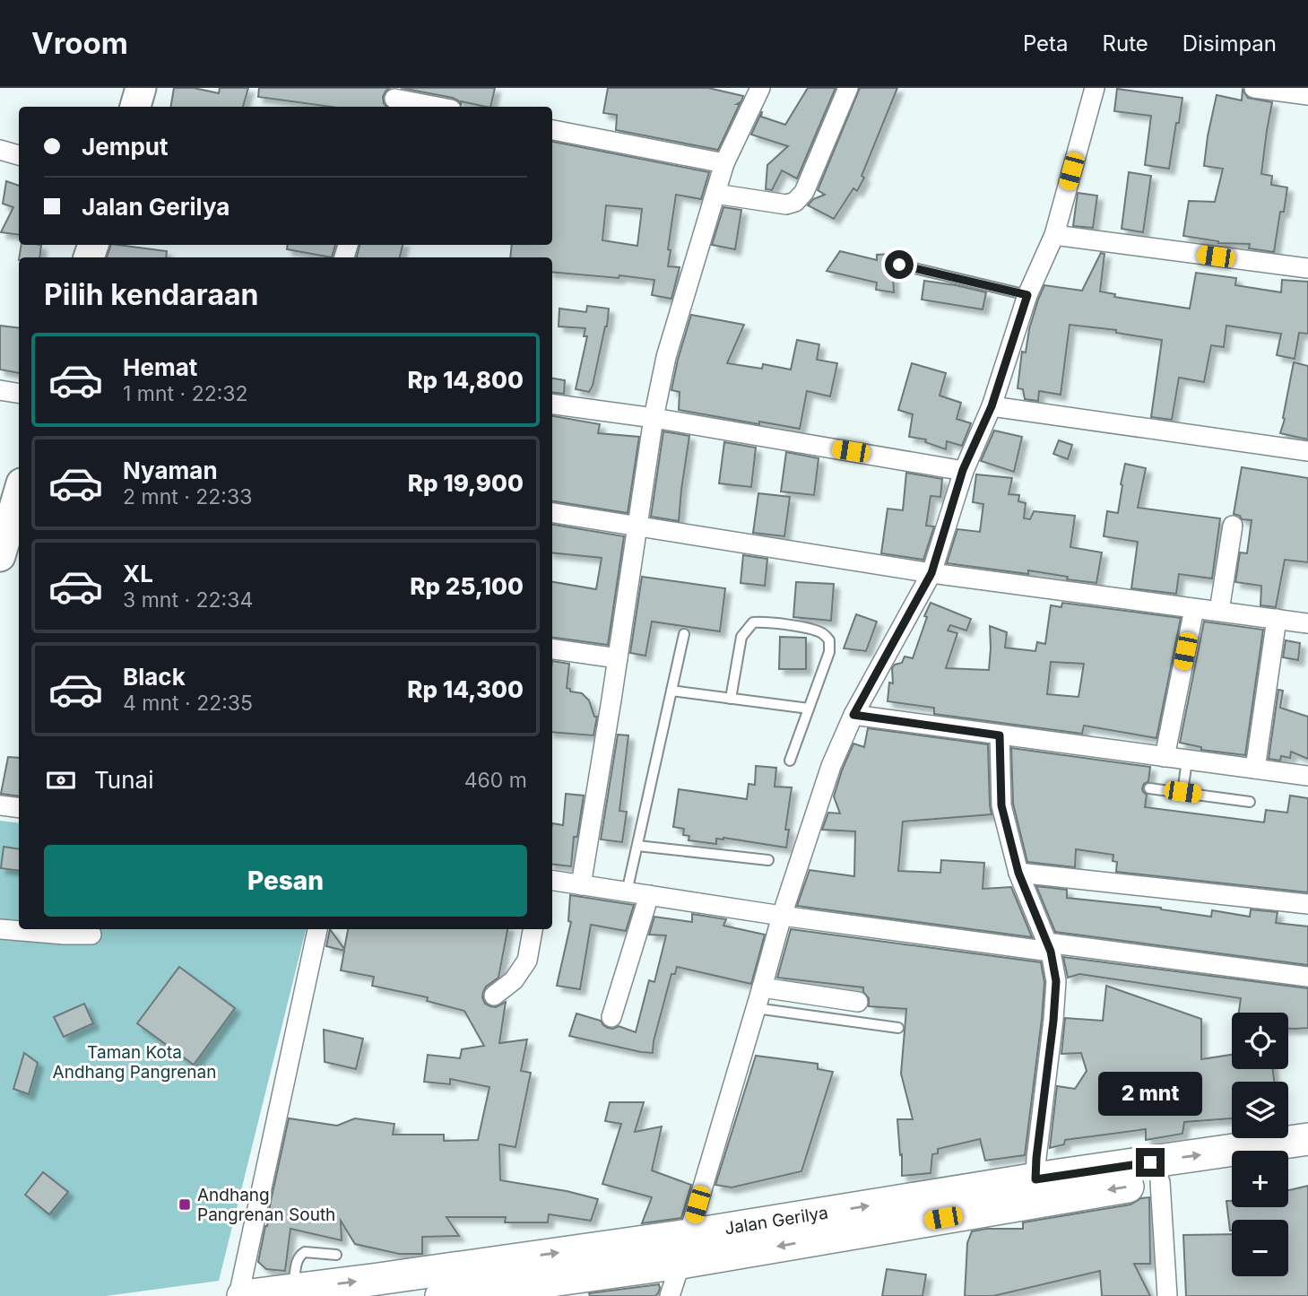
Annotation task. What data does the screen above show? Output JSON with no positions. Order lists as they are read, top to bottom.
{
  "streets": {
    "highway": ["Jalan Gerilya"]
  },
  "parks": ["Taman Kota Andhang Pangrenan"],
  "places": {
    "transit": ["Andhang Pangrenan South"]
  },
  "page": {
    "header": "Vroom",
    "nav": ["Peta", "Rute", "Disimpan"],
    "banner": ["Jemput", "Jalan Gerilya"],
    "heading": "Pilih kendaraan",
    "list": [
      {
        "name": "Hemat",
        "note": "1 mnt · 22:32",
        "value": "Rp 14,800"
      },
      {
        "name": "Nyaman",
        "note": "2 mnt · 22:33",
        "value": "Rp 19,900"
      },
      {
        "name": "XL",
        "note": "3 mnt · 22:34",
        "value": "Rp 25,100"
      },
      {
        "name": "Black",
        "note": "4 mnt · 22:35",
        "value": "Rp 14,300"
      }
    ],
    "pay": ["Tunai", "460 m"],
    "buttons": "Pesan",
    "map_buttons": ["+", "−"],
    "bubble": "2 mnt"
  }
}
